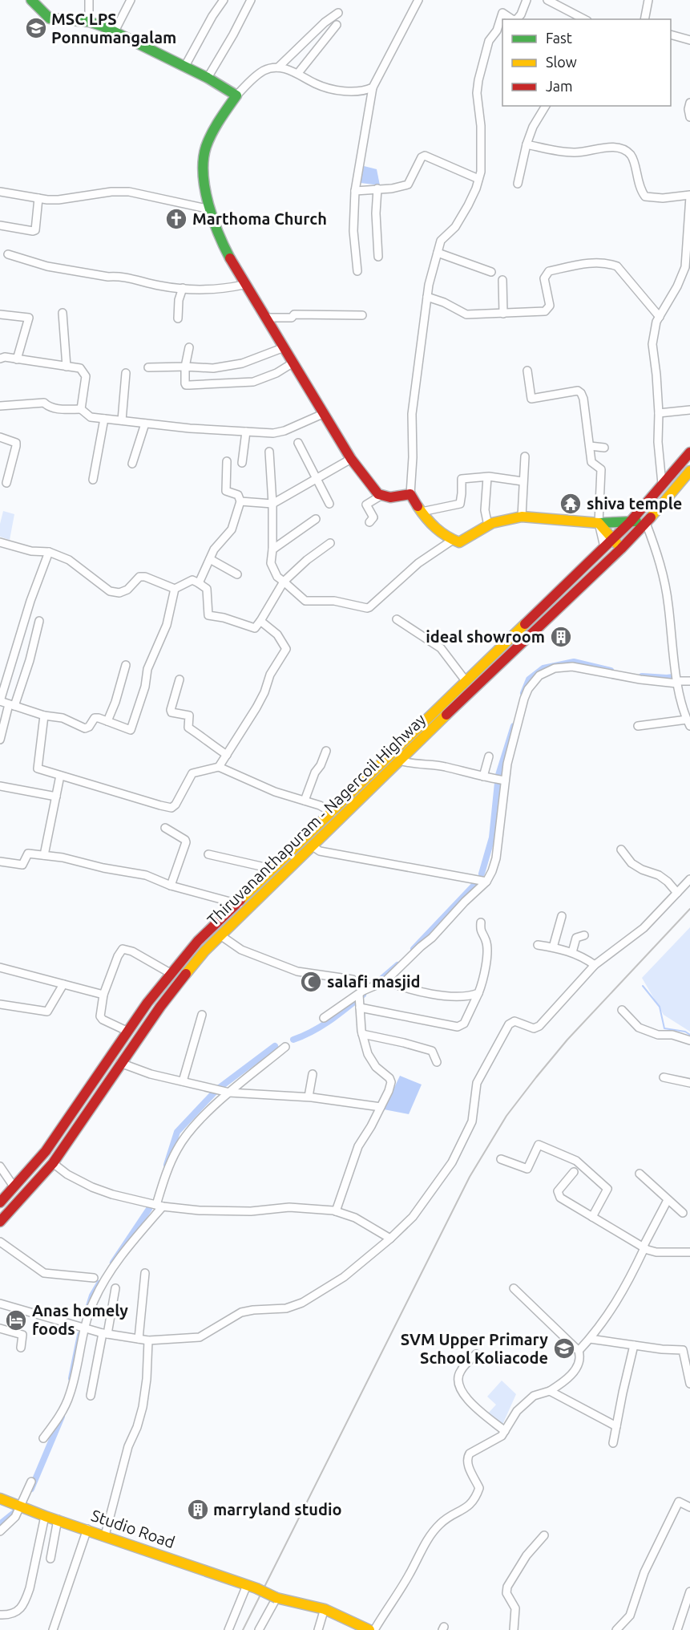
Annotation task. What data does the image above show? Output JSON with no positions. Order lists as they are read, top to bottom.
{
  "streets": {
    "main road": ["Thiruvananthapuram - Nagercoil Highway", "Studio Road"]
  },
  "places": {
    "school or university": ["MSC LPS Ponnumangalam", "SVM Upper Primary School Koliacode"],
    "church": ["Marthoma Church"],
    "temple": ["shiva temple"],
    "building": ["ideal showroom", "marryland studio"],
    "mosque": ["salafi masjid"],
    "hotel": ["Anas homely foods"]
  },
  "legend": ["Fast", "Slow", "Jam"]
}
